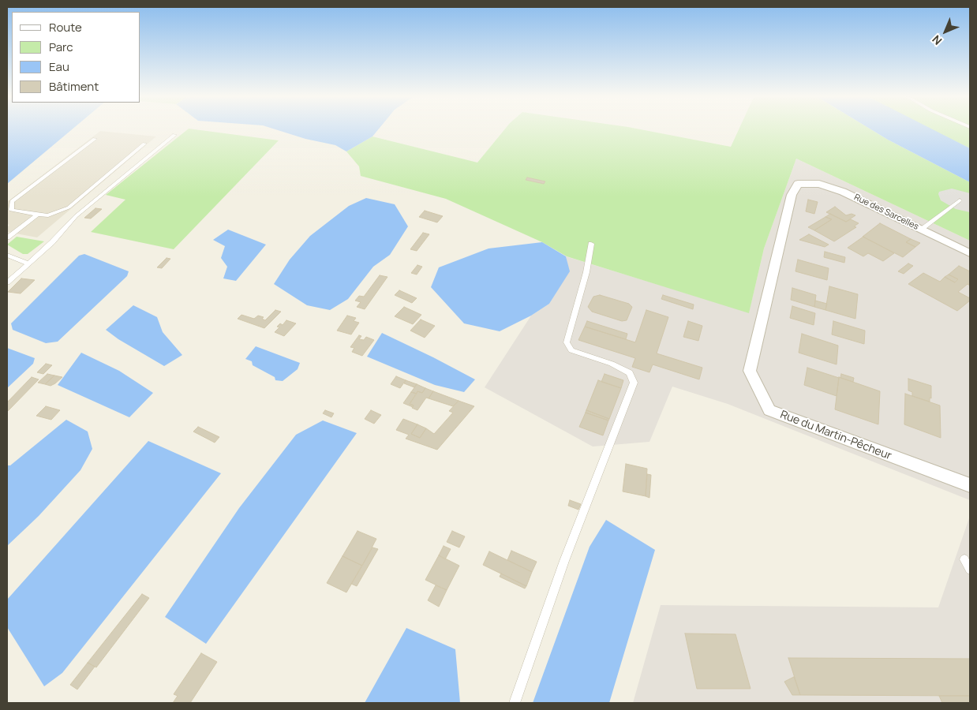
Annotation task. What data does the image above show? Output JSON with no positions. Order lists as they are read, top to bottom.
{
  "streets": {
    "street": ["Rue des Sarcelles", "Rue du Martin-Pêcheur"]
  },
  "crossings": [
    ["Rue des Sarcelles", "Rue du Martin-Pêcheur"]
  ],
  "legend": [
    "Route",
    "Parc",
    "Eau",
    "Bâtiment"
  ],
  "north": "bottom left"
}
